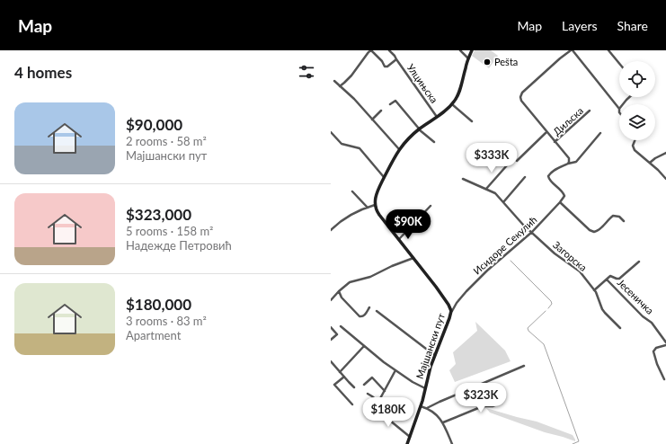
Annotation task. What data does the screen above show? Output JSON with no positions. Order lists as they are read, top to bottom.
{
  "streets": {
    "street": [
      "Улцињска",
      "Диљска",
      "Исидоре Секулић",
      "Загорска",
      "Јесеничка",
      "Мајшански пут"
    ]
  },
  "crossings": [
    ["Исидоре Секулић", "Загорска"],
    ["Исидоре Секулић", "Мајшански пут"],
    ["Загорска", "Јесеничка"]
  ],
  "places": ["Pešta"],
  "page": {
    "header": "Map",
    "nav": ["Map", "Layers", "Share"],
    "heading": "4 homes",
    "list": [
      {
        "name": "$90,000",
        "note": "2 rooms · 58 m² · Мајшански пут"
      },
      {
        "name": "$323,000",
        "note": "5 rooms · 158 m² · Надежде Петровић"
      },
      {
        "name": "$180,000",
        "note": "3 rooms · 83 m² · Apartment"
      }
    ],
    "price": [
      "$333K",
      "$90K",
      "$323K",
      "$180K"
    ]
  }
}
